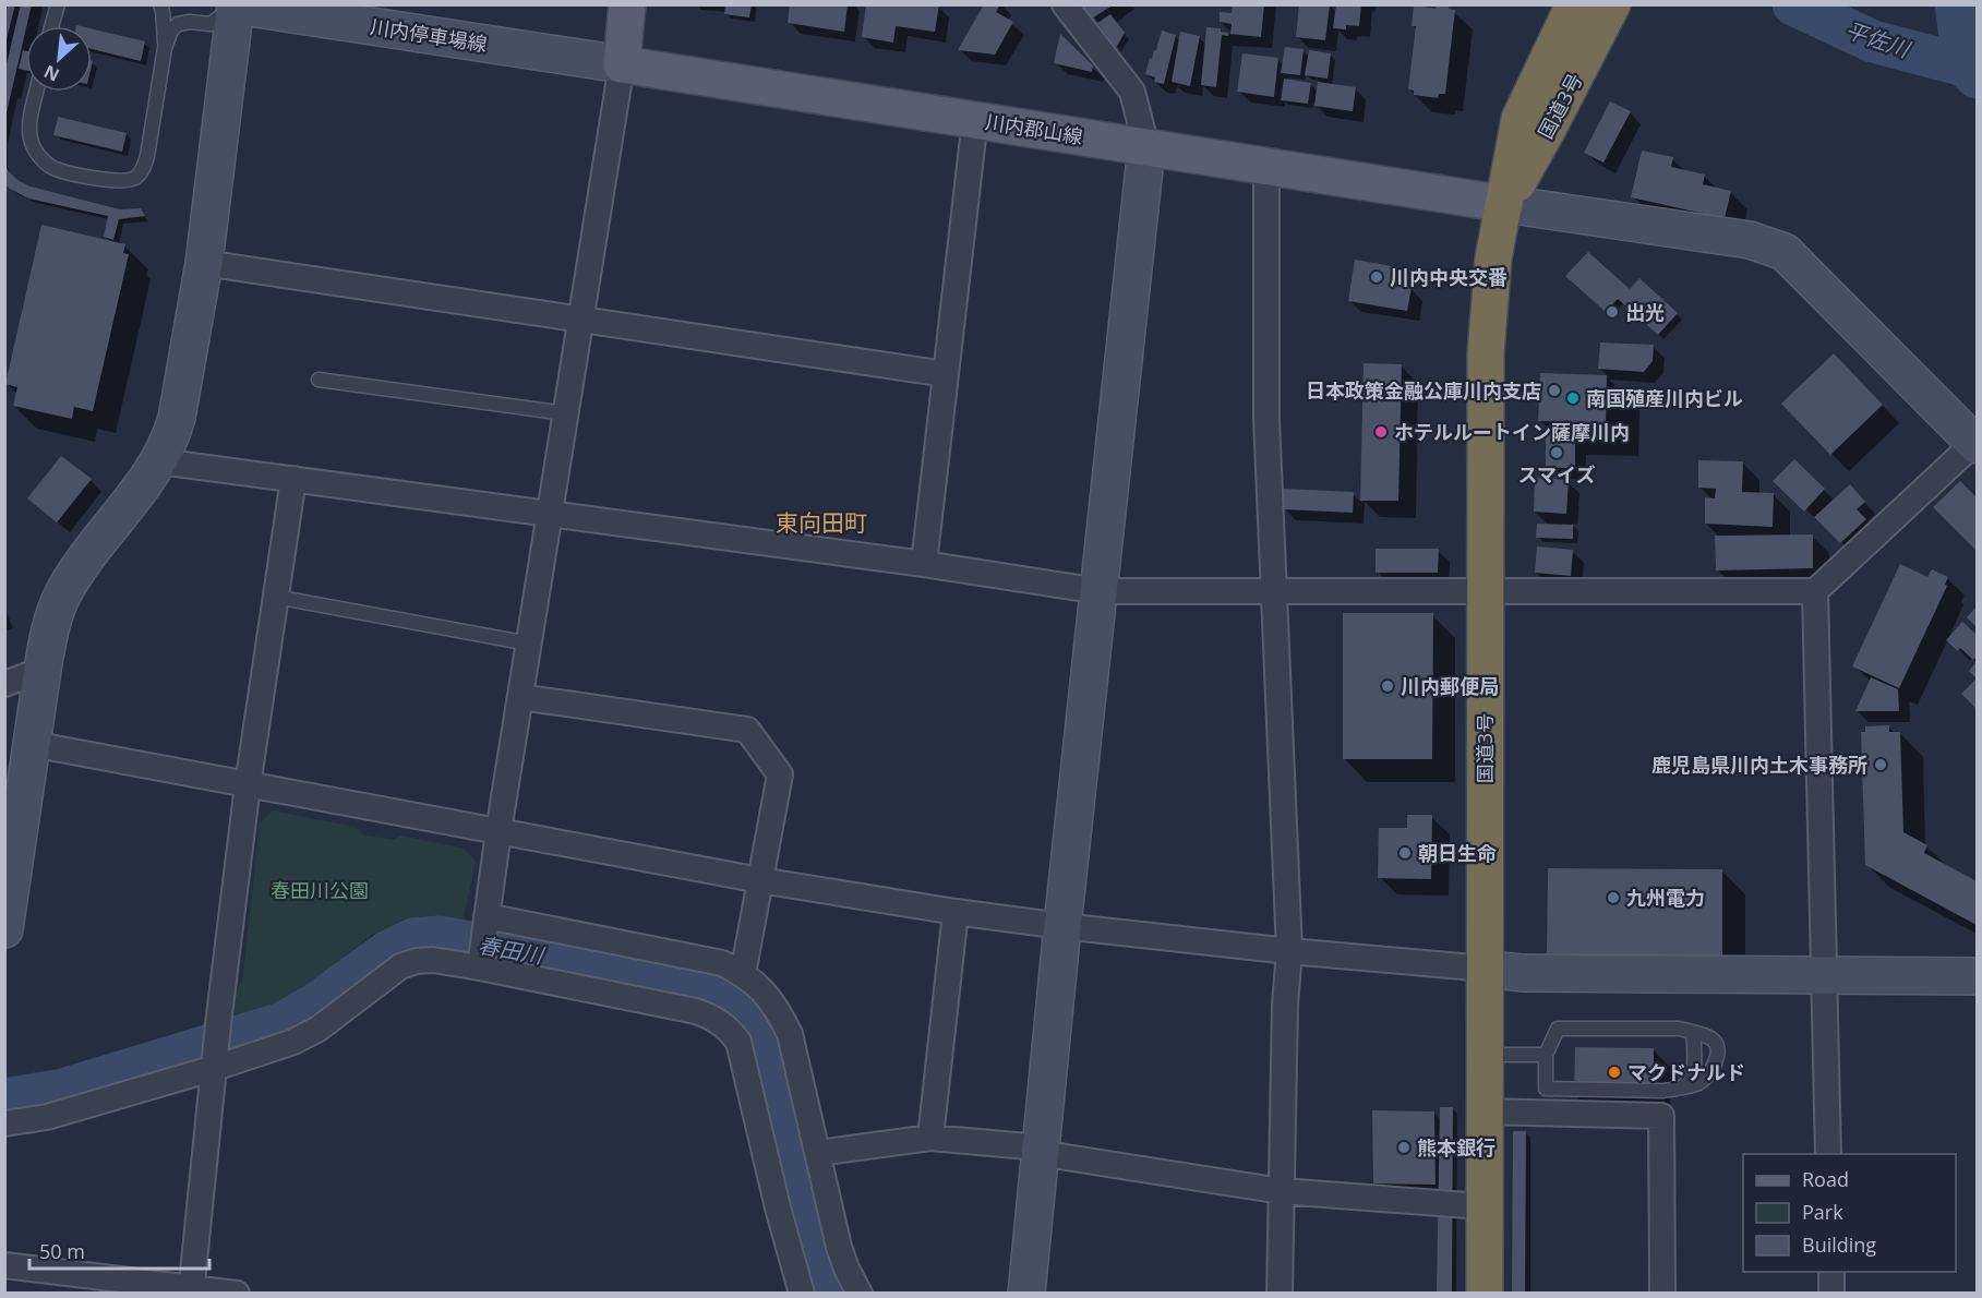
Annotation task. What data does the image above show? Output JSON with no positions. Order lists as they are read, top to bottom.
{
  "streets": {
    "highway": ["国道3号"],
    "main road": ["川内郡山線"],
    "street": ["川内停車場線"]
  },
  "crossings": [
    ["川内停車場線", "川内郡山線"],
    ["国道3号", "川内郡山線"]
  ],
  "districts": ["東向田町"],
  "water": ["平佐川", "春田川"],
  "parks": ["春田川公園"],
  "places": [
    "川内中央交番",
    "出光",
    "日本政策金融公庫川内支店",
    "南国殖産川内ビル",
    "ホテルルートイン薩摩川内",
    "スマイズ",
    "川内郵便局",
    "鹿児島県川内土木事務所",
    "朝日生命",
    "九州電力",
    "マクドナルド",
    "熊本銀行"
  ],
  "legend": ["Road", "Park", "Building"],
  "scale_bar": "50 m",
  "north": "bottom left"
}
